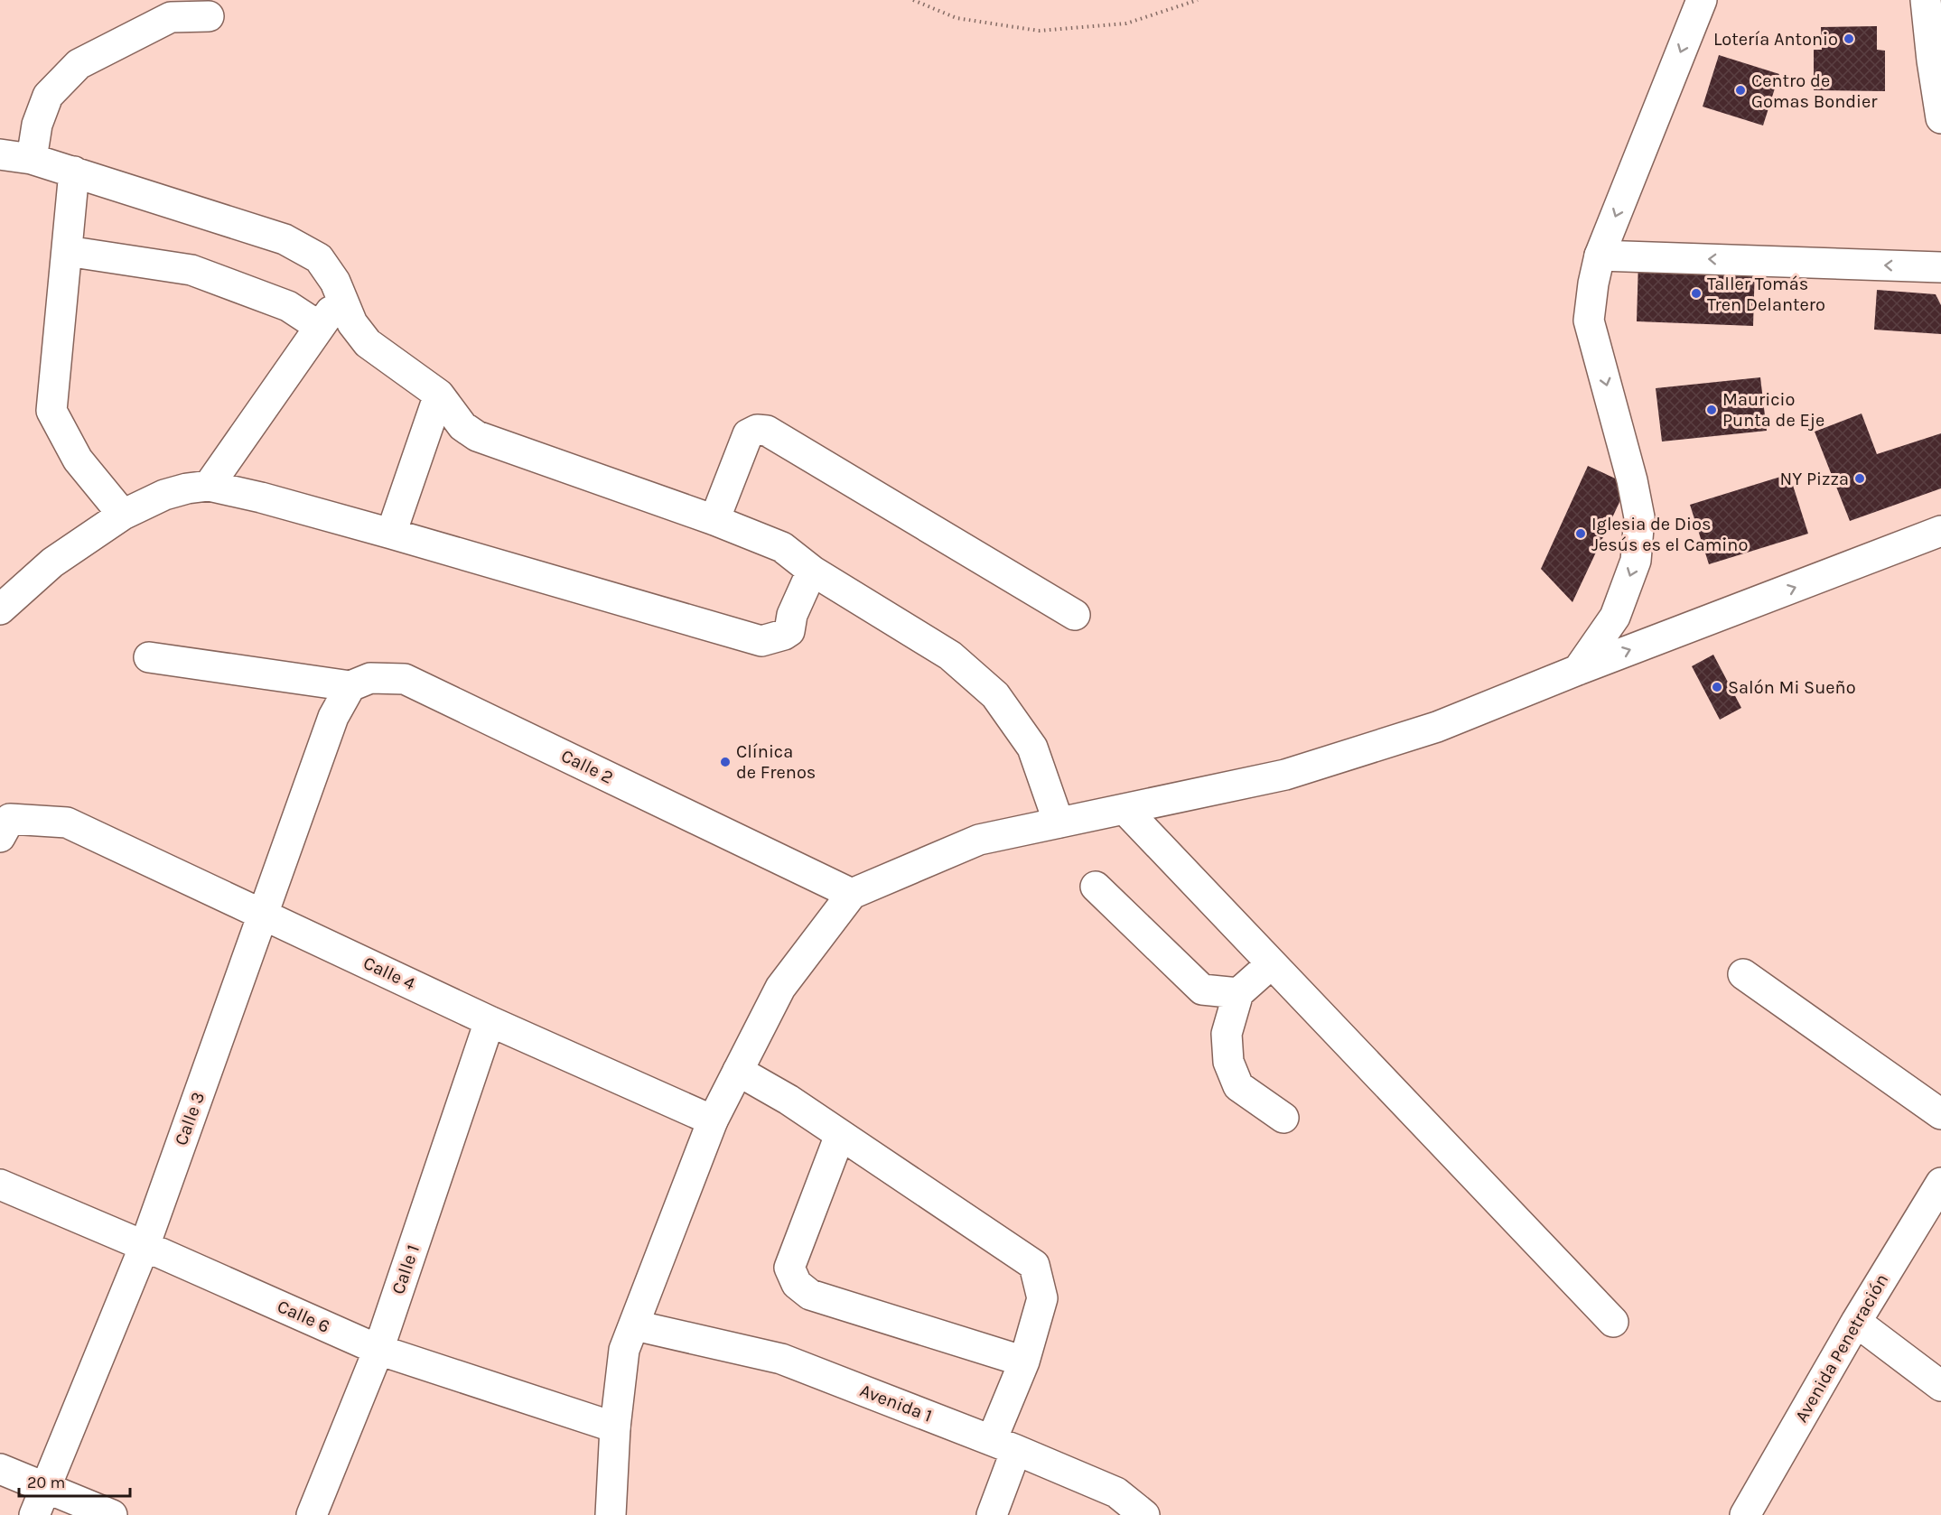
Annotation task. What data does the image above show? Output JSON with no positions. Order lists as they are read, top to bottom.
{
  "streets": {
    "street": [
      "Calle 2",
      "Calle 4",
      "Calle 3",
      "Calle 1",
      "Calle 6",
      "Avenida Penetración",
      "Avenida 1"
    ]
  },
  "crossings": [
    ["Calle 2", "Calle 3"],
    ["Calle 4", "Calle 3"],
    ["Calle 4", "Calle 1"],
    ["Calle 3", "Calle 6"],
    ["Calle 1", "Calle 6"]
  ],
  "places": [
    "Lotería Antonio",
    "Centro de Gomas Bondier",
    "Taller Tomás Tren Delantero",
    "Mauricio Punta de Eje",
    "NY Pizza",
    "Iglesia de Dios Jesús es el Camino",
    "Salón Mi Sueño",
    "Clínica de Frenos"
  ],
  "scale_bar": "20 m"
}
